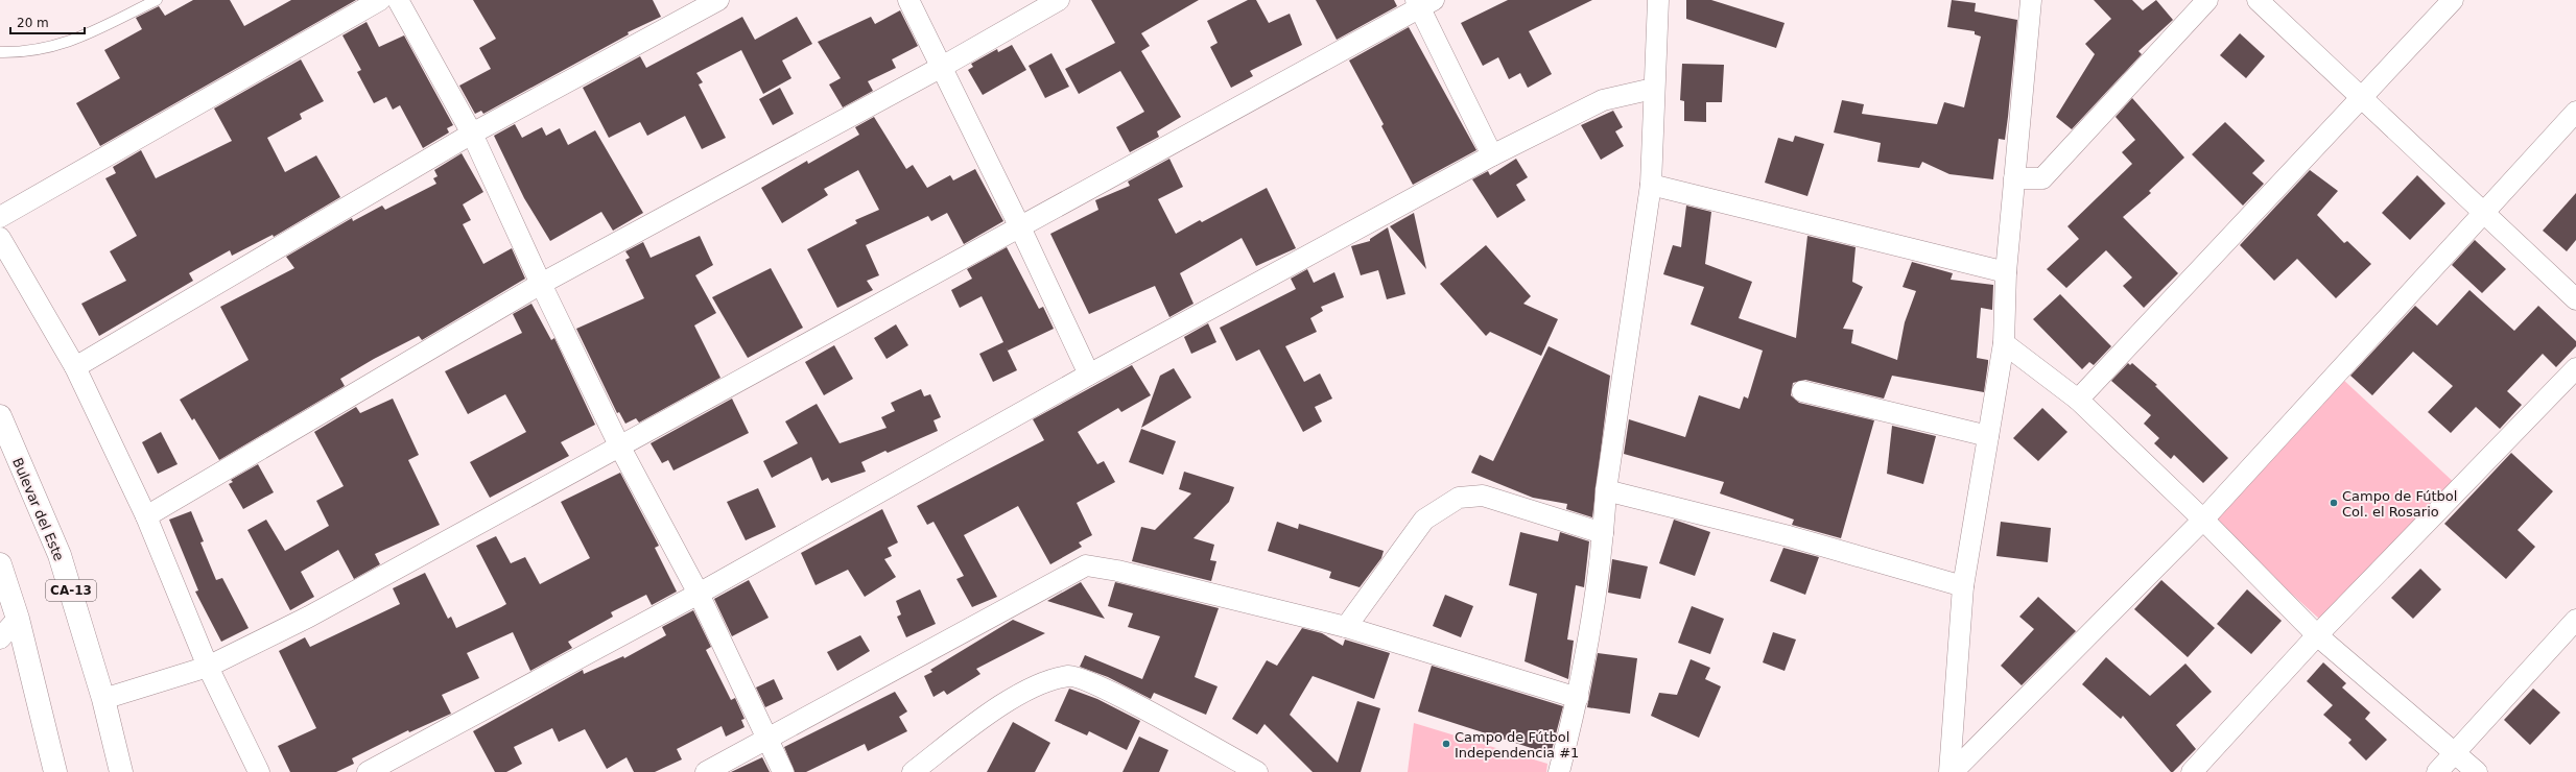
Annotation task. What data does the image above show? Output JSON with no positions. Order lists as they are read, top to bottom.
{
  "streets": {
    "highway": ["Bulevar del Este", "CA-13"]
  },
  "places": ["Campo de Fútbol Col. el Rosario", "Campo de Fútbol Independencia #1"],
  "scale_bar": "20 m"
}
